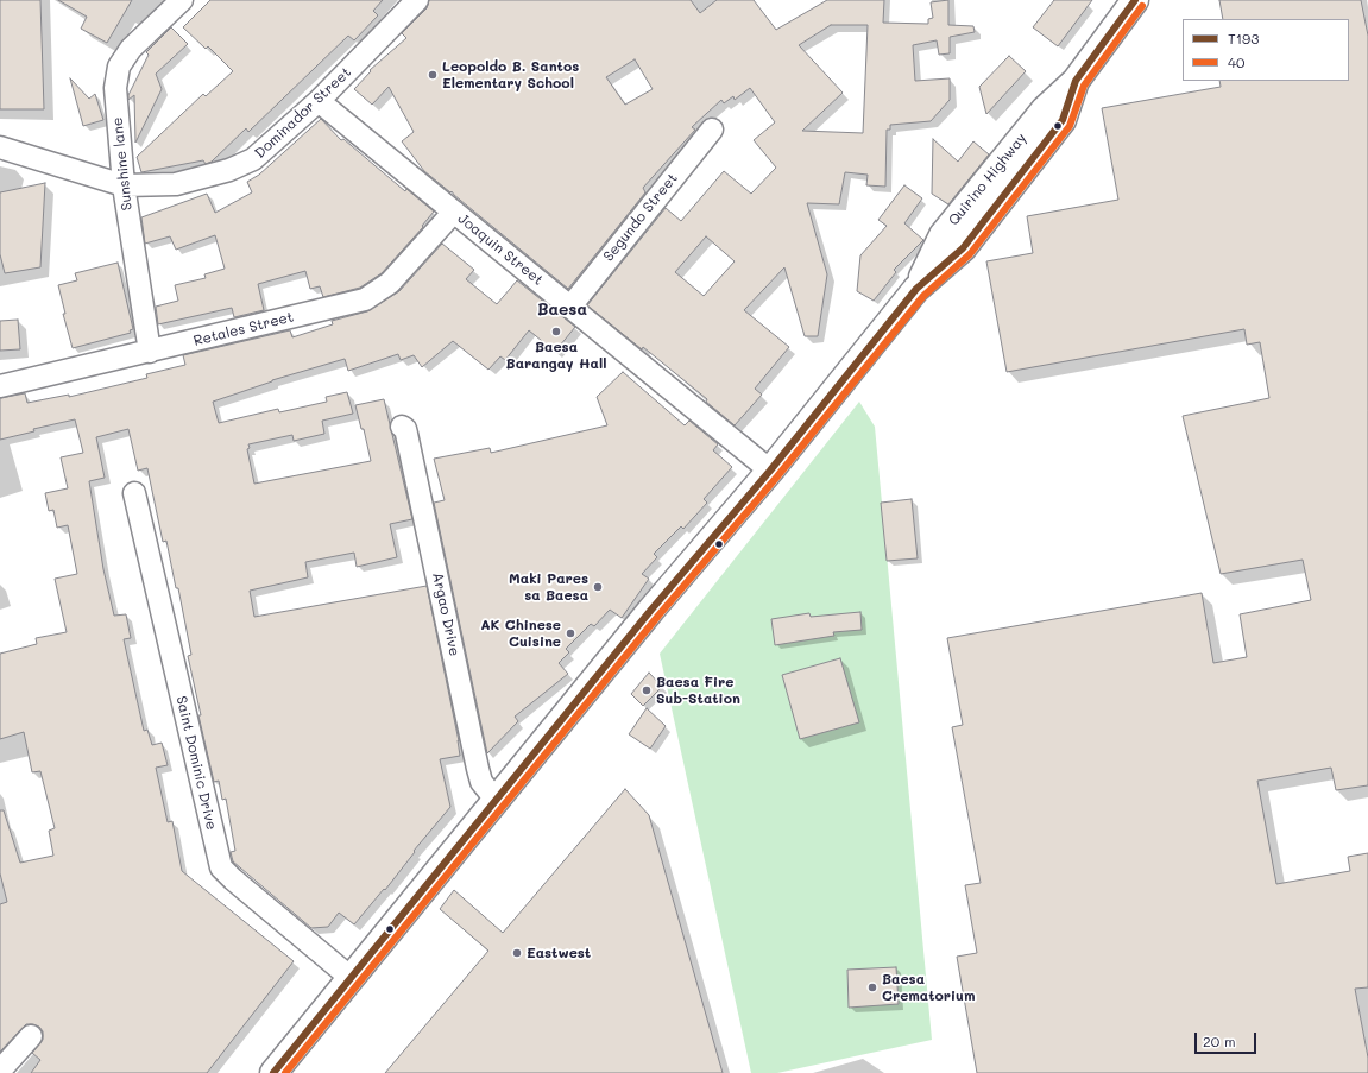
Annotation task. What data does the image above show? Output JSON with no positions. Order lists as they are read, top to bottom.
{
  "streets": {
    "main road": ["Quirino Highway"],
    "street": [
      "Dominador Street",
      "Sunshine lane",
      "Segundo Street",
      "Joaquin Street",
      "Retales Street",
      "Argao Drive",
      "Saint Dominic Drive"
    ]
  },
  "crossings": [
    ["Dominador Street", "Sunshine lane"],
    ["Dominador Street", "Joaquin Street"],
    ["Sunshine lane", "Retales Street"],
    ["Quirino Highway", "Joaquin Street"],
    ["Quirino Highway", "Argao Drive"],
    ["Quirino Highway", "Saint Dominic Drive"],
    ["Segundo Street", "Joaquin Street"],
    ["Joaquin Street", "Retales Street"]
  ],
  "districts": ["Baesa"],
  "places": [
    "Leopoldo B. Santos Elementary School",
    "Baesa Barangay Hall",
    "Maki Pares sa Baesa",
    "AK Chinese Cuisine",
    "Baesa Fire Sub-Station",
    "Eastwest",
    "Baesa Crematorium"
  ],
  "lines": ["transit line T193", "transit line 40"],
  "legend": ["T193", "40"],
  "scale_bar": "20 m"
}
